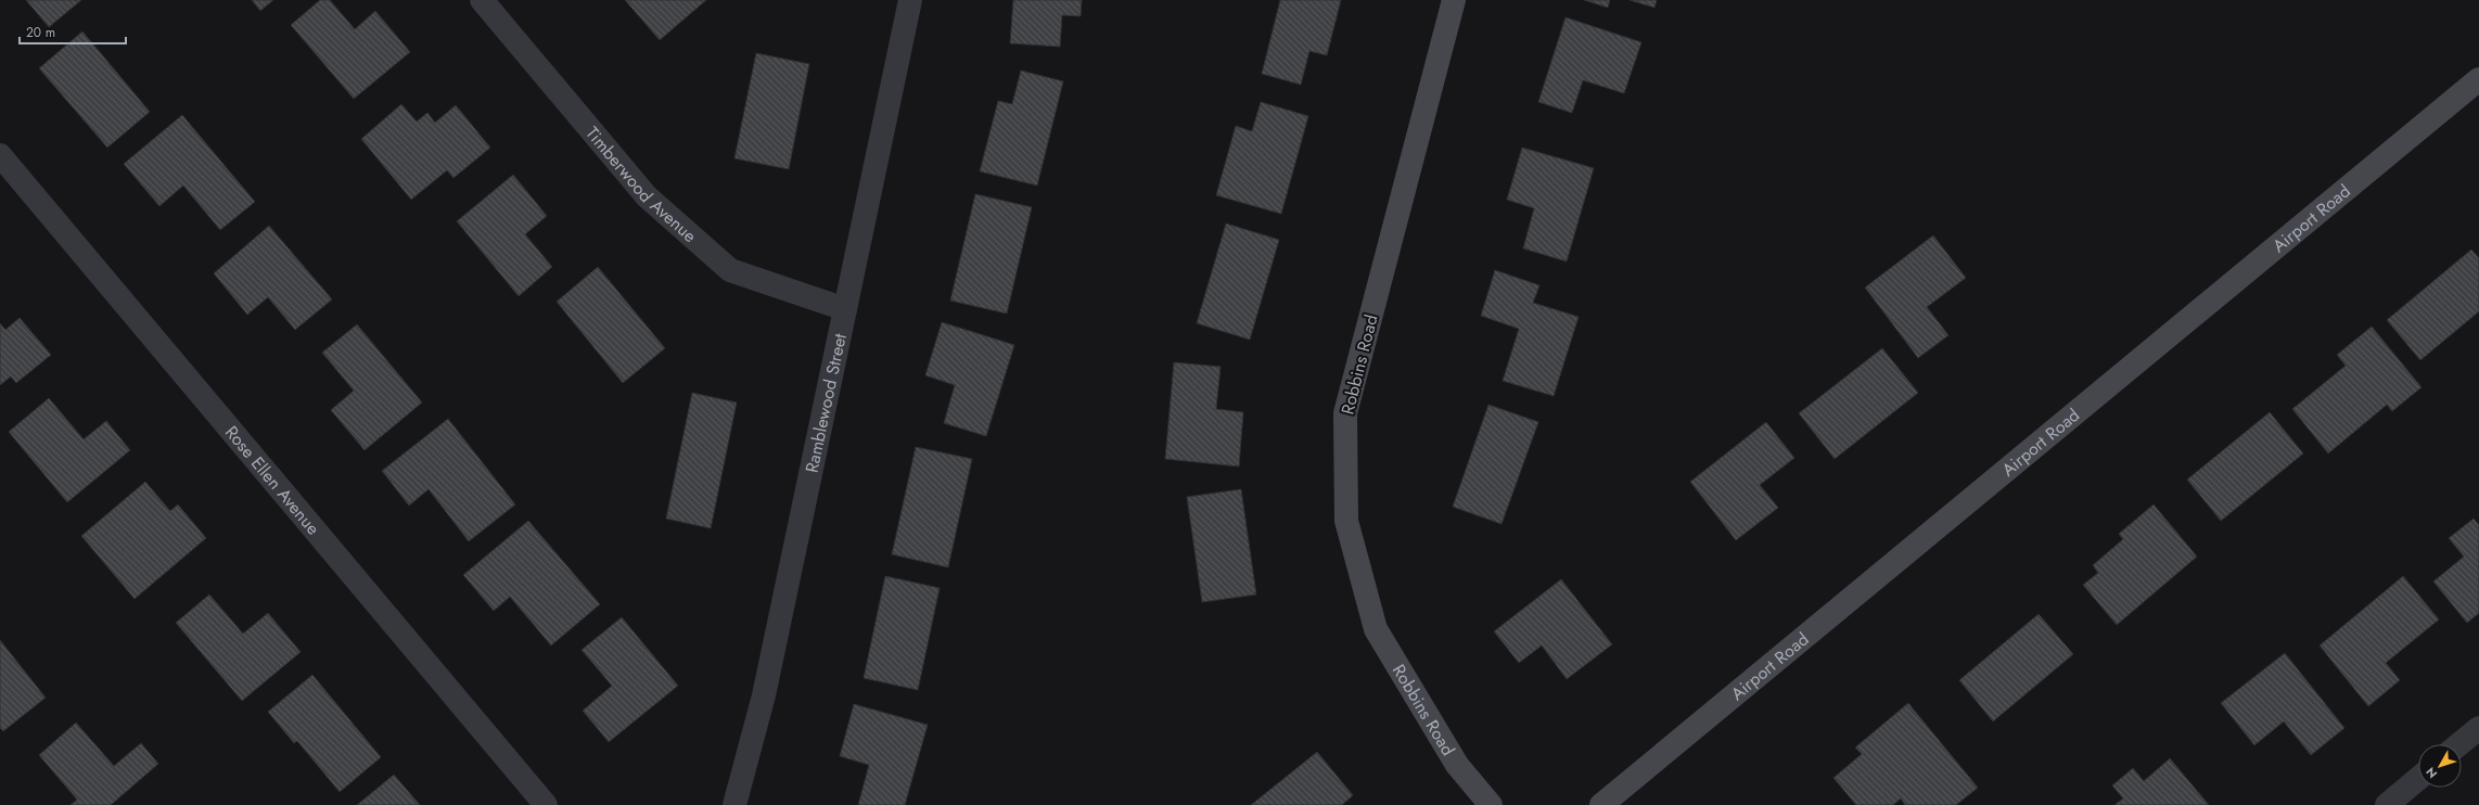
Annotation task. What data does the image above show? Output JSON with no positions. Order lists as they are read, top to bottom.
{
  "streets": {
    "main road": ["Airport Road", "Robbins Road"],
    "street": ["Timberwood Avenue", "Ramblewood Street", "Rose Ellen Avenue"]
  },
  "crossings": [
    ["Timberwood Avenue", "Ramblewood Street"]
  ],
  "scale_bar": "20 m",
  "north": "bottom left"
}
